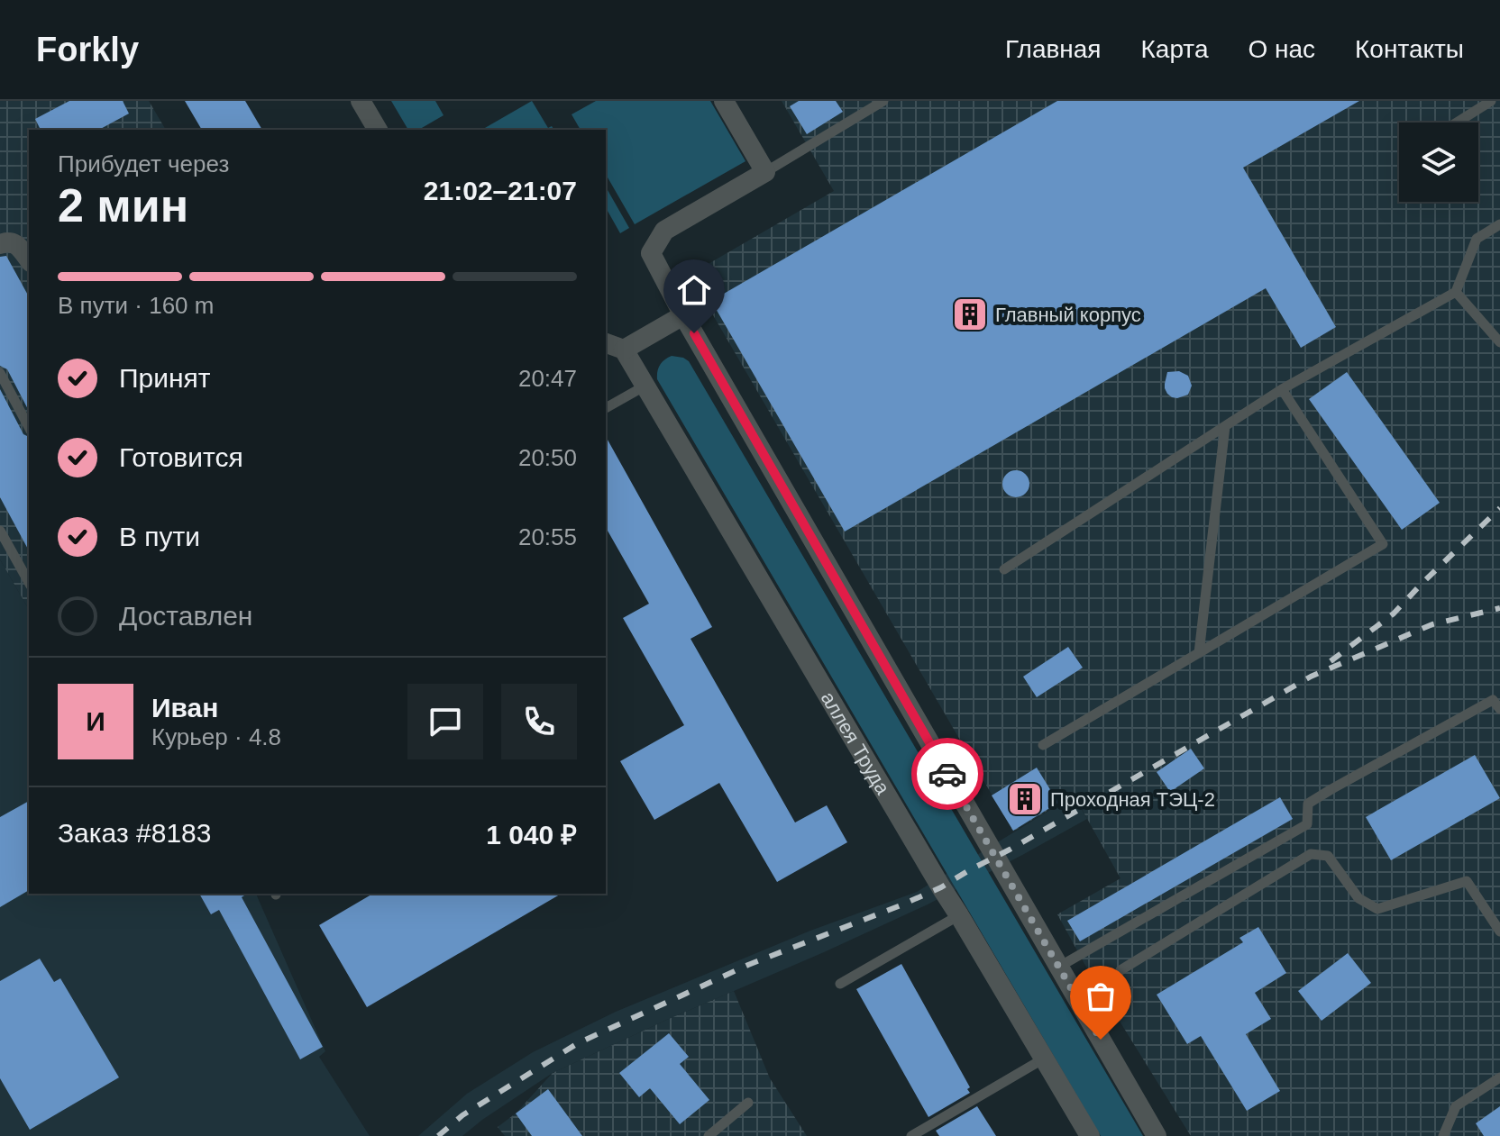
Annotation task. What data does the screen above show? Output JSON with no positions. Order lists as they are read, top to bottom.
{
  "streets": {
    "street": ["аллея Труда"]
  },
  "places": {
    "building": ["Главный корпус", "Проходная ТЭЦ-2"]
  },
  "page": {
    "header": "Forkly",
    "nav": [
      "Главная",
      "Карта",
      "О нас",
      "Контакты"
    ],
    "heading": ["2 мин", "Прибудет через", "21:02–21:07"],
    "panel": [
      "Иван",
      "Курьер · 4.8",
      "Заказ #8183",
      "1 040 ₽"
    ],
    "bar": "В пути · 160 m",
    "list": [
      ["Принят", "20:47"],
      ["Готовится", "20:50"],
      ["В пути", "20:55"],
      "Доставлен"
    ],
    "round": "И"
  }
}
